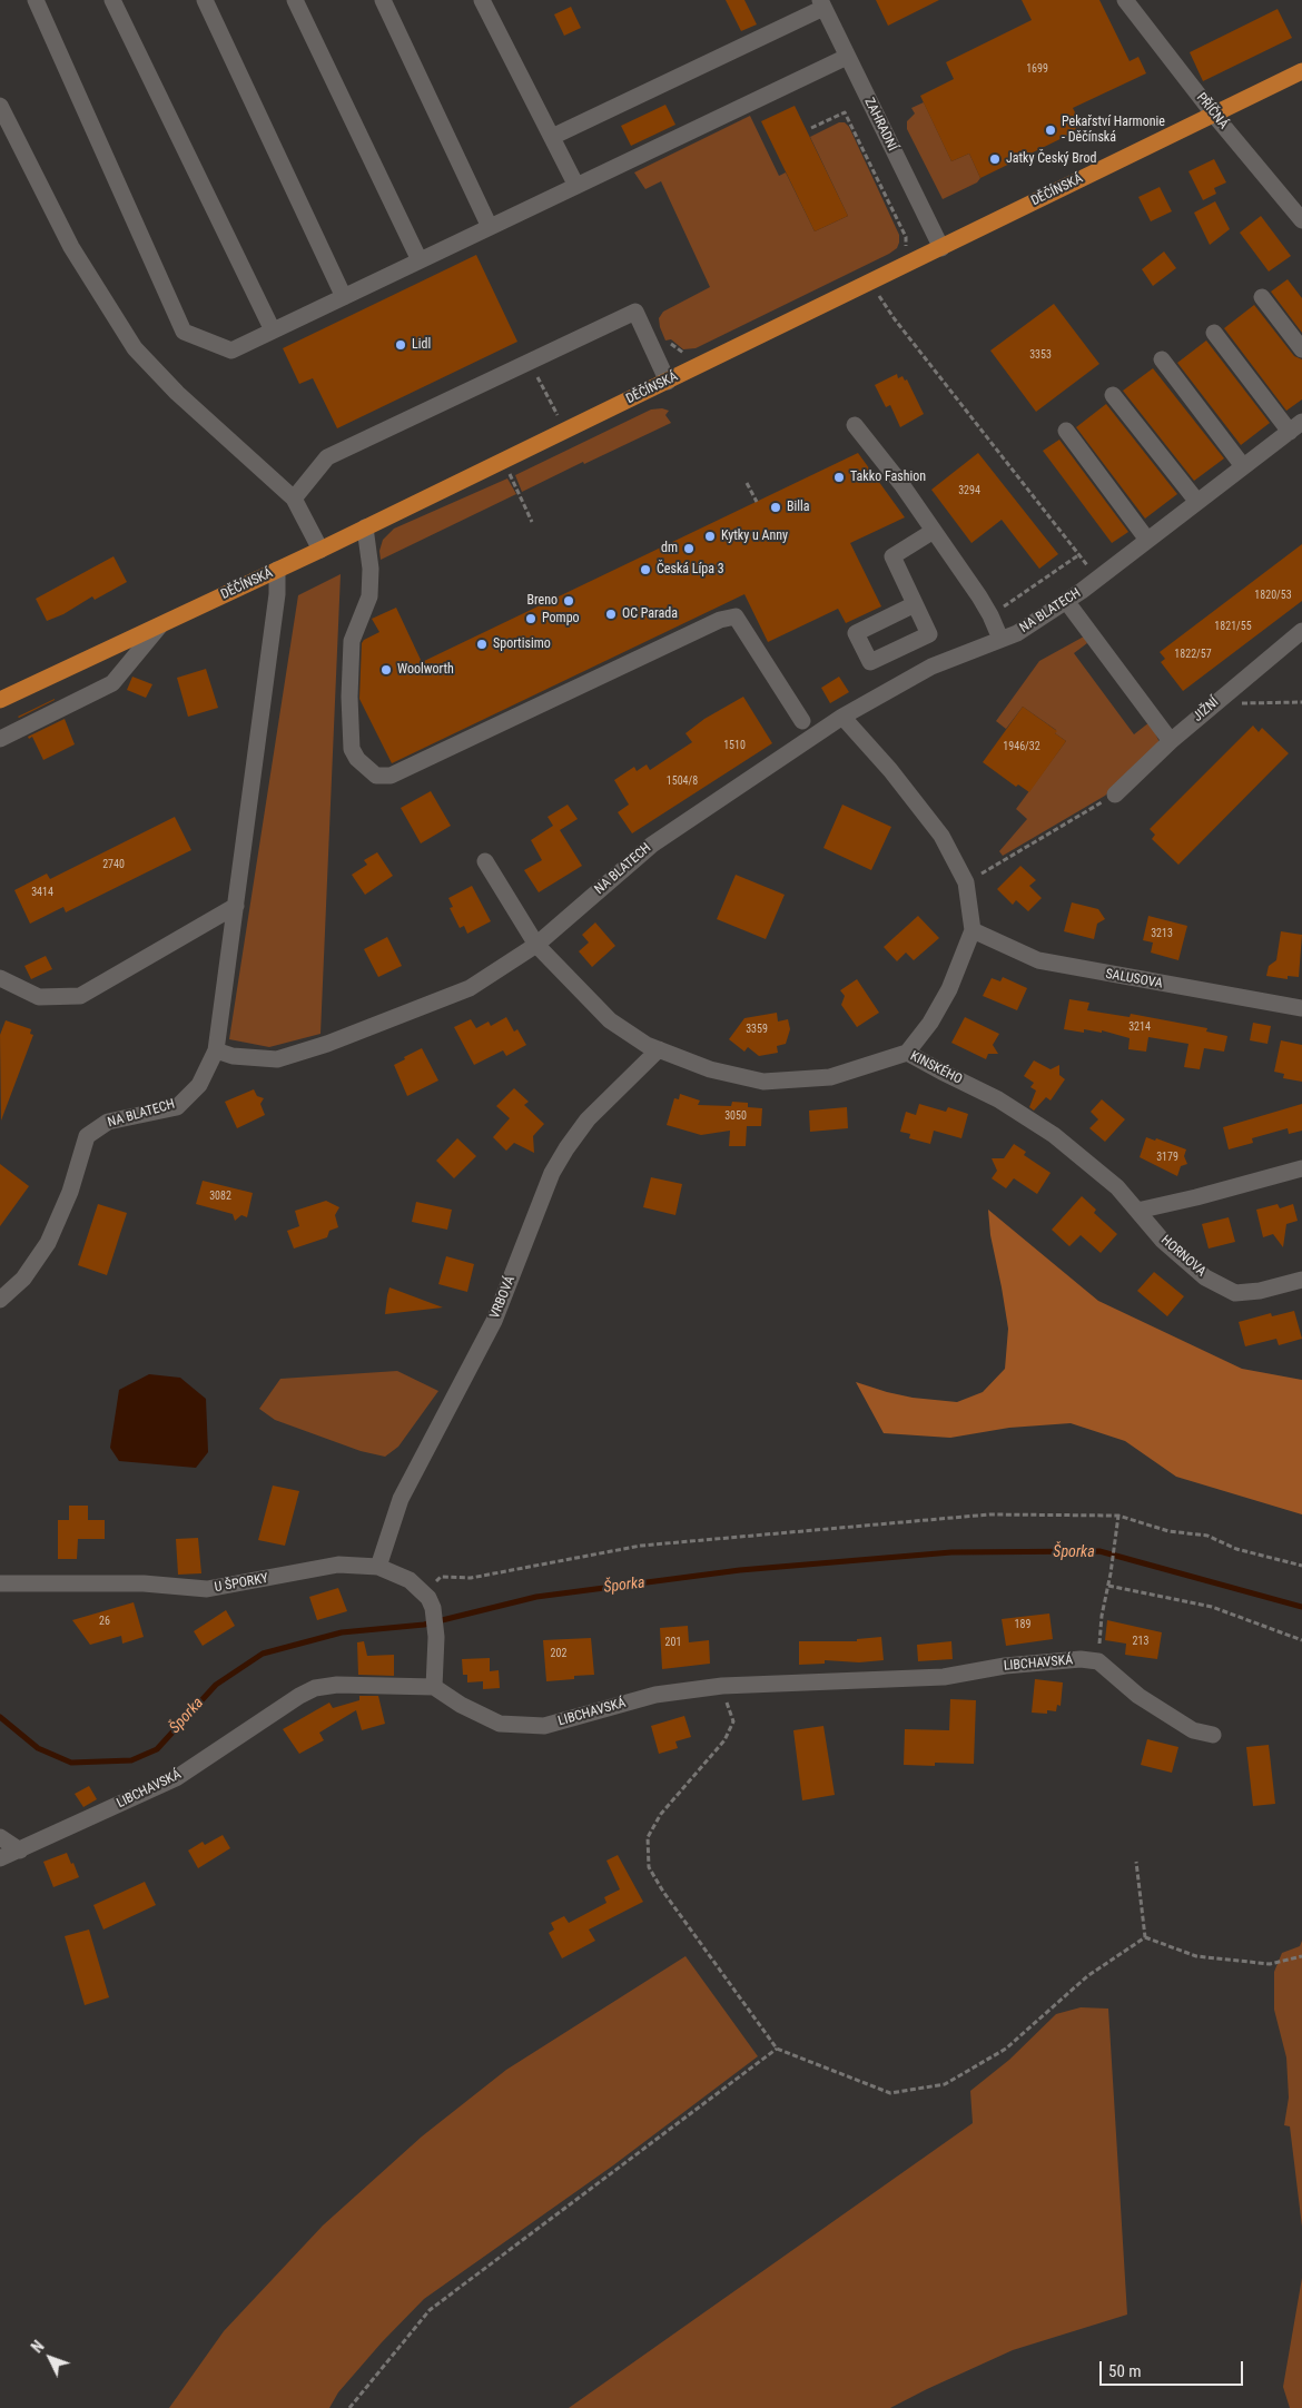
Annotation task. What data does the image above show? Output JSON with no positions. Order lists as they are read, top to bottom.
{
  "streets": {
    "main road": ["DĚČÍNSKÁ"],
    "street": [
      "PŘÍČNÁ",
      "ZAHRADNÍ",
      "NA BLATECH",
      "JIŽNÍ",
      "SALUSOVA",
      "KINSKÉHO",
      "HORNOVA",
      "VRBOVÁ",
      "U ŠPORKY",
      "LIBCHAVSKÁ"
    ]
  },
  "crossings": [
    ["PŘÍČNÁ", "DĚČÍNSKÁ"],
    ["ZAHRADNÍ", "DĚČÍNSKÁ"],
    ["NA BLATECH", "KINSKÉHO"],
    ["KINSKÉHO", "HORNOVA"],
    ["KINSKÉHO", "VRBOVÁ"],
    ["VRBOVÁ", "U ŠPORKY"]
  ],
  "water": ["Šporka"],
  "places": [
    "Pekařství Harmonie - Děčínská",
    "Jatky Český Brod",
    "Lidl",
    "Takko Fashion",
    "Billa",
    "Kytky u Anny",
    "dm",
    "Česká Lípa 3",
    "Breno",
    "OC Parada",
    "Pompo",
    "Sportisimo",
    "Woolworth"
  ],
  "house_numbers": [
    "1699",
    "3353",
    "3294",
    "1820/53",
    "1821/55",
    "1822/57",
    "1510",
    "1946/32",
    "1504/8",
    "2740",
    "3414",
    "3213",
    "3214",
    "3359",
    "3050",
    "3179",
    "3082",
    "26",
    "189",
    "213",
    "201",
    "202"
  ],
  "scale_bar": "50 m",
  "north": "top left"
}
